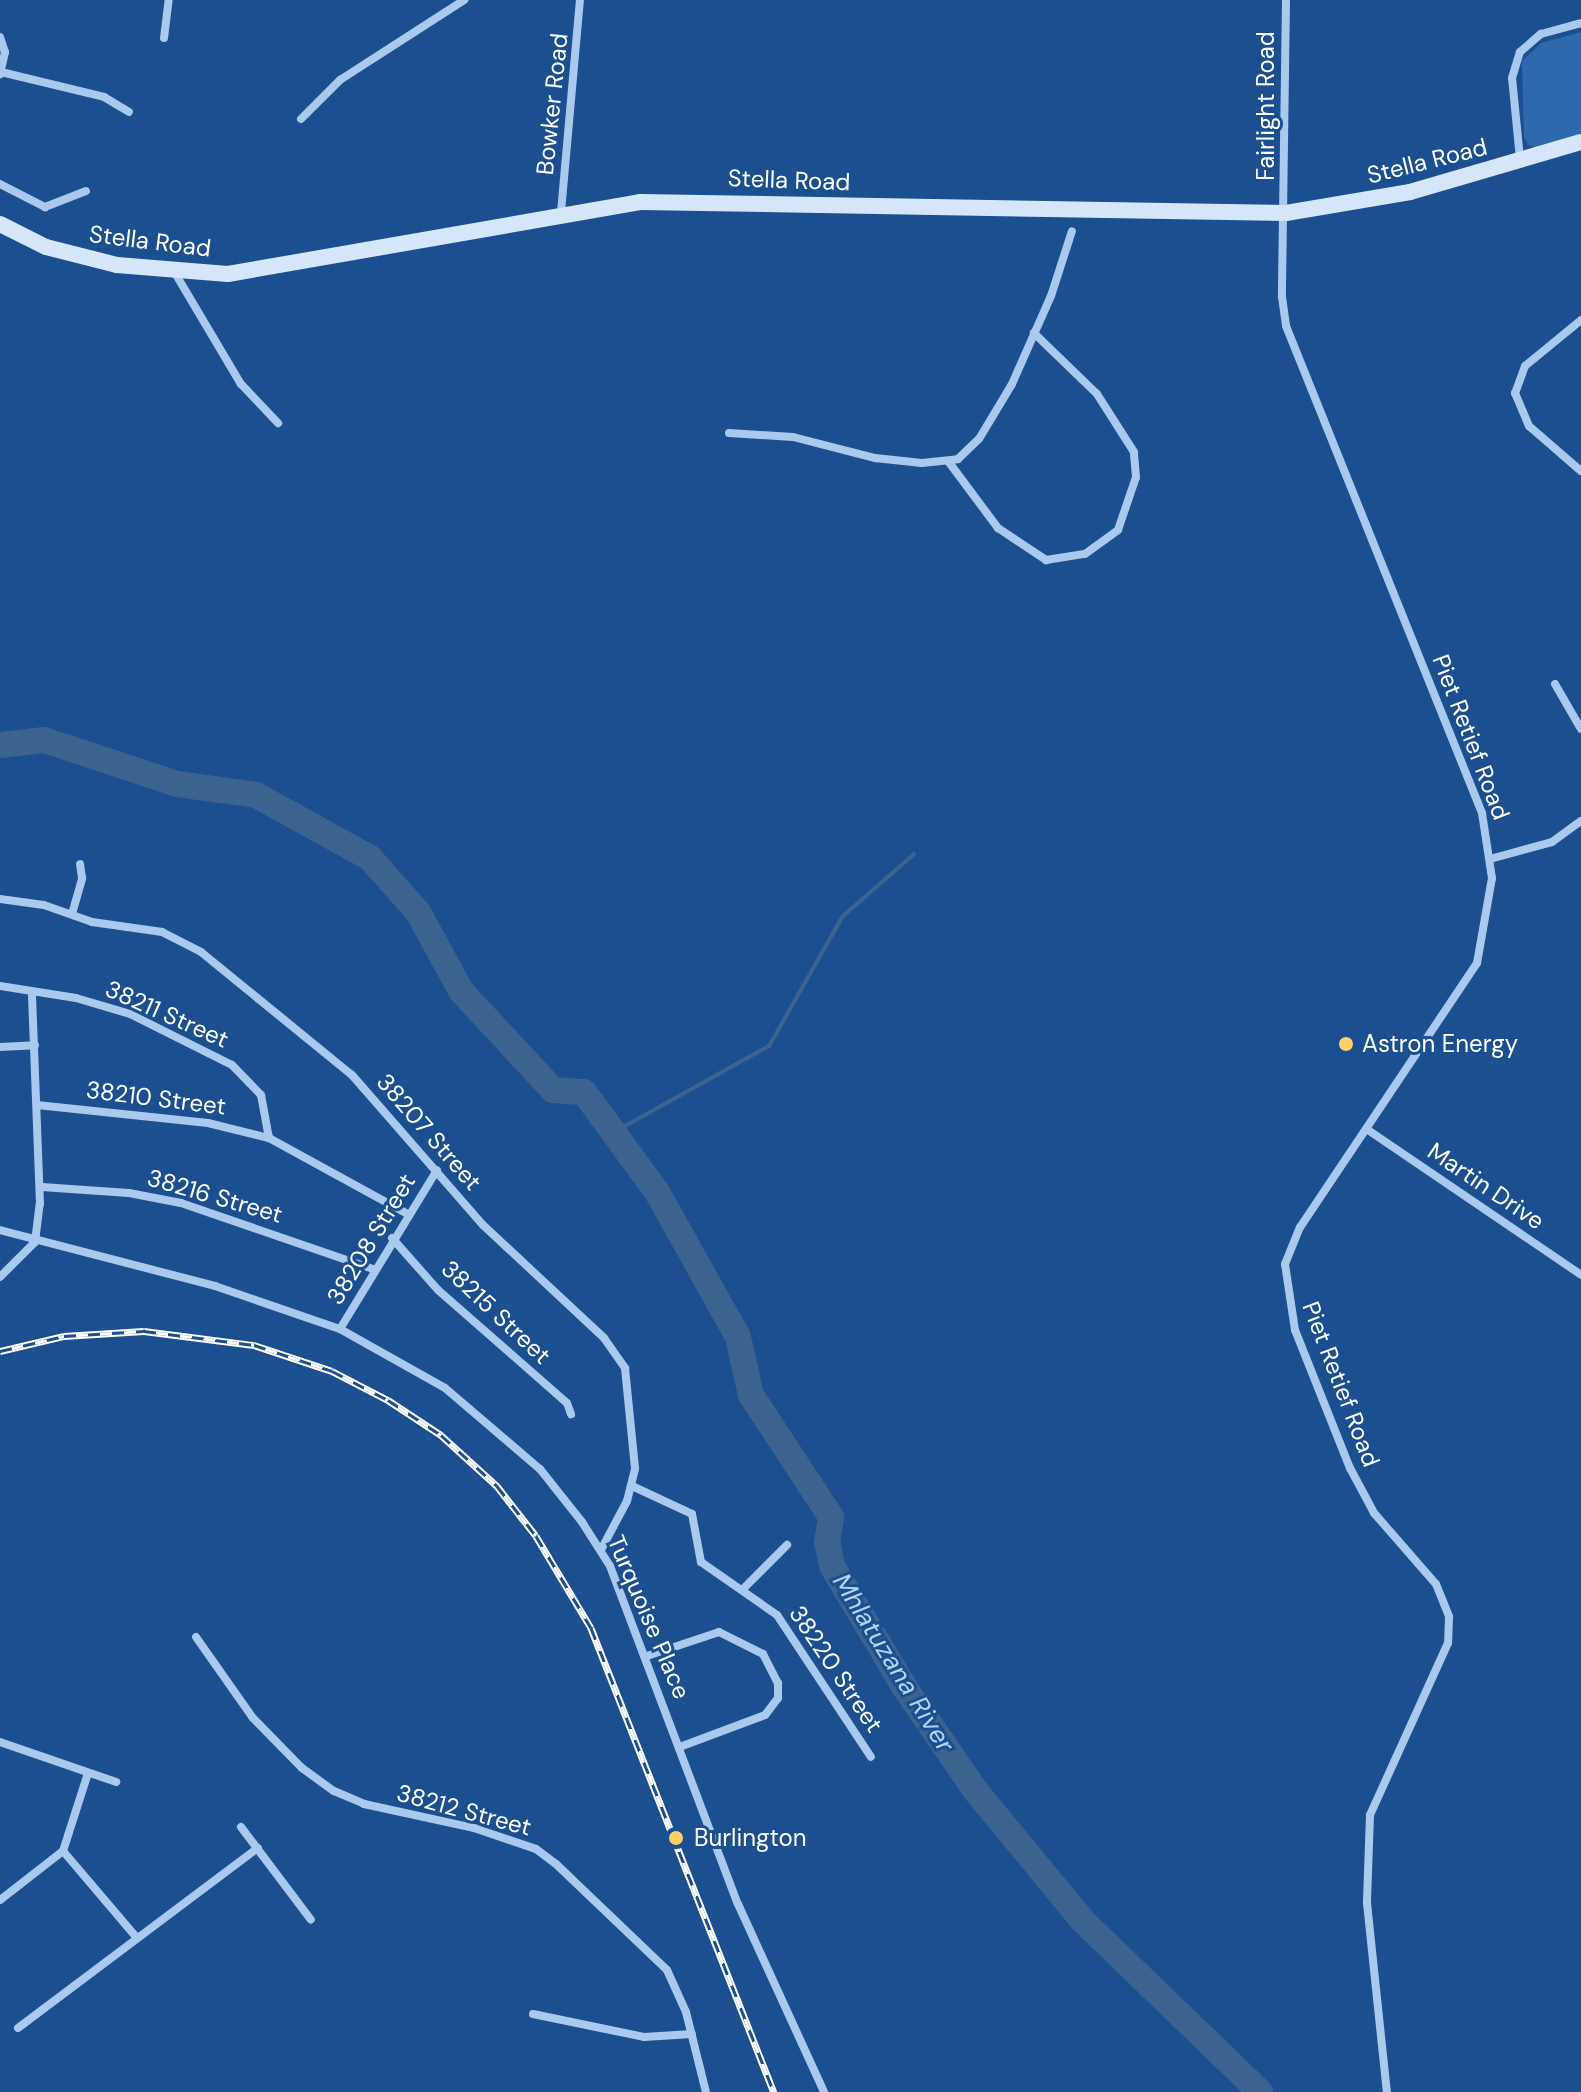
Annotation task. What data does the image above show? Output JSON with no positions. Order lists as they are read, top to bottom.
{
  "streets": {
    "main road": ["Stella Road"],
    "street": [
      "Bowker Road",
      "Fairlight Road",
      "Piet Retief Road",
      "38211 Street",
      "38210 Street",
      "38207 Street",
      "Martin Drive",
      "38216 Street",
      "38208 Street",
      "38215 Street",
      "Turquoise Place",
      "38220 Street",
      "38212 Street"
    ]
  },
  "crossings": [
    ["Bowker Road", "Stella Road"],
    ["Fairlight Road", "Stella Road"],
    ["Fairlight Road", "Piet Retief Road"],
    ["Stella Road", "Piet Retief Road"],
    ["Piet Retief Road", "Martin Drive"],
    ["38211 Street", "38210 Street"],
    ["38210 Street", "38208 Street"],
    ["38207 Street", "38208 Street"],
    ["38207 Street", "Turquoise Place"],
    ["38207 Street", "38220 Street"],
    ["38216 Street", "38208 Street"],
    ["38208 Street", "38215 Street"],
    ["38208 Street", "Turquoise Place"]
  ],
  "water": ["Mhlatuzana River"],
  "places": ["Astron Energy", "Burlington"]
}
